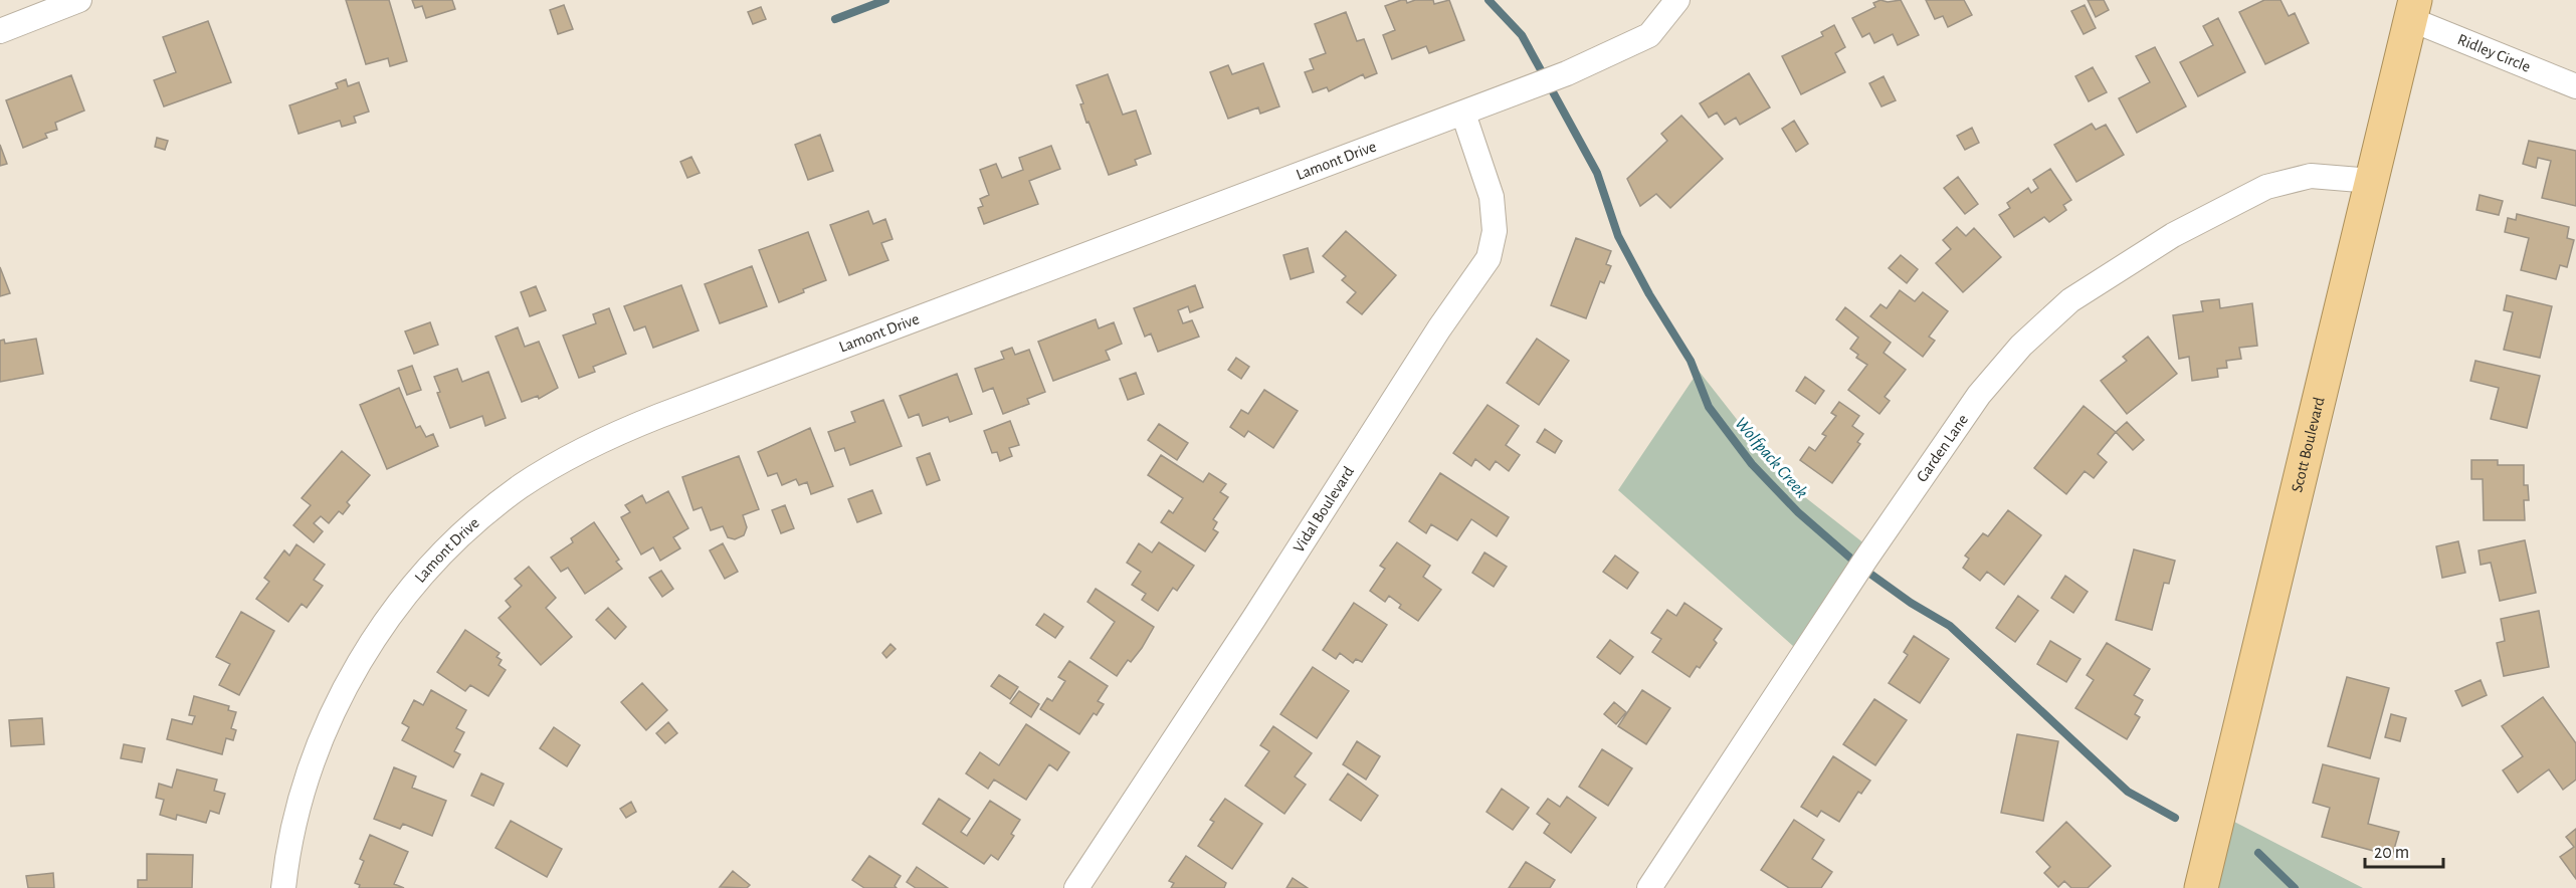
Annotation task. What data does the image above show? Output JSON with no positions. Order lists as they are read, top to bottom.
{
  "streets": {
    "highway": ["Scott Boulevard"],
    "street": [
      "Ridley Circle",
      "Lamont Drive",
      "Garden Lane",
      "Vidal Boulevard"
    ]
  },
  "crossings": [
    ["Ridley Circle", "Scott Boulevard"],
    ["Lamont Drive", "Vidal Boulevard"],
    ["Scott Boulevard", "Garden Lane"]
  ],
  "water": ["Wolfpack Creek"],
  "scale_bar": "20 m"
}
